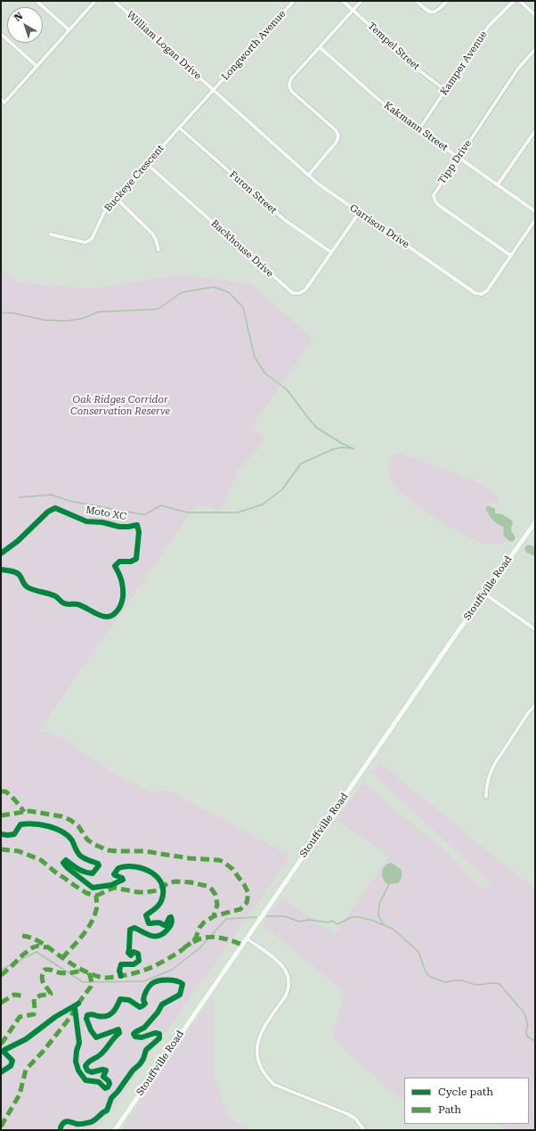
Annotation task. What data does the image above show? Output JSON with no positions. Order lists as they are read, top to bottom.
{
  "streets": {
    "main road": ["Stouffville Road"],
    "street": [
      "William Logan Drive",
      "Longworth Avenue",
      "Tempel Street",
      "Kamper Avenue",
      "Kakmann Street",
      "Tipp Drive",
      "Buckeye Crescent",
      "Furon Street",
      "Garrison Drive",
      "Backhouse Drive"
    ],
    "cycle path": ["Moto XC"]
  },
  "crossings": [
    ["William Logan Drive", "Longworth Avenue"],
    ["William Logan Drive", "Buckeye Crescent"],
    ["William Logan Drive", "Garrison Drive"],
    ["Longworth Avenue", "Buckeye Crescent"],
    ["Longworth Avenue", "Garrison Drive"],
    ["Tempel Street", "Kamper Avenue"],
    ["Kamper Avenue", "Kakmann Street"],
    ["Kakmann Street", "Tipp Drive"],
    ["Tipp Drive", "Garrison Drive"],
    ["Buckeye Crescent", "Furon Street"],
    ["Buckeye Crescent", "Garrison Drive"],
    ["Buckeye Crescent", "Backhouse Drive"],
    ["Furon Street", "Backhouse Drive"]
  ],
  "parks": ["Oak Ridges Corridor Conservation Reserve"],
  "legend": ["Cycle path", "Path"],
  "north": "top left"
}
